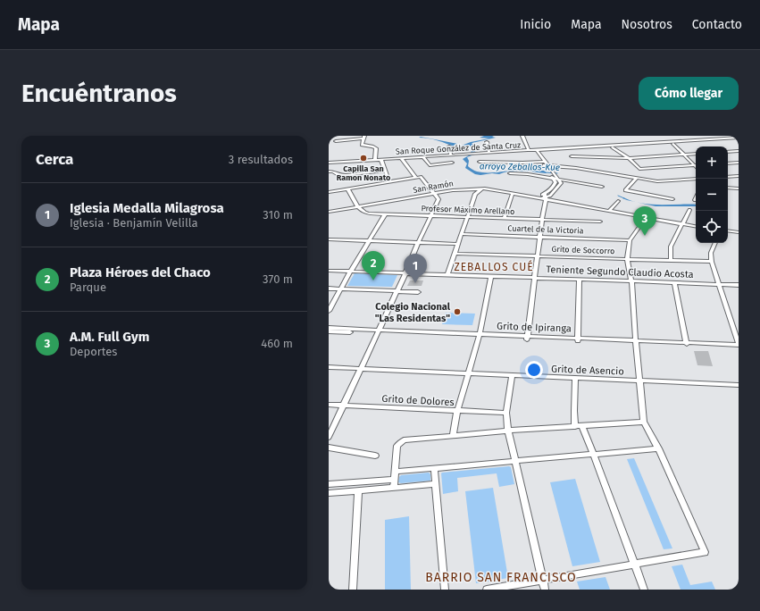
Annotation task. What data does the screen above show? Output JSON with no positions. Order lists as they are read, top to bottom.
{
  "streets": {
    "street": [
      "San Roque González de Santa Cruz",
      "San Ramón",
      "Profesor Máximo Arellano",
      "Cuartel de la Victoria",
      "Grito de Soccorro",
      "Teniente Segundo Claudio Acosta",
      "Grito de Ipiranga",
      "Grito de Asencio",
      "Grito de Dolores"
    ]
  },
  "crossings": [
    ["San Ramón", "Profesor Máximo Arellano"]
  ],
  "districts": ["ZEBALLOS CUÉ", "BARRIO SAN FRANCISCO"],
  "water": ["arroyo Zeballos-Kue"],
  "places": ["Capilla San Ramon Nonato", "Colegio Nacional \"Las Residentas\""],
  "page": {
    "header": "Mapa",
    "nav": [
      "Inicio",
      "Mapa",
      "Nosotros",
      "Contacto"
    ],
    "buttons": "Cómo llegar",
    "title": "Encuéntranos",
    "heading": ["Cerca", "3 resultados"],
    "map_buttons": ["+", "−"],
    "list": [
      {
        "mark": "1",
        "name": "Iglesia Medalla Milagrosa",
        "note": "Iglesia · Benjamín Velilla",
        "value": "310 m"
      },
      {
        "mark": "2",
        "name": "Plaza Héroes del Chaco",
        "note": "Parque",
        "value": "370 m"
      },
      {
        "mark": "3",
        "name": "A.M. Full Gym",
        "note": "Deportes",
        "value": "460 m"
      }
    ],
    "pins": ["3", "2", "1"]
  }
}
